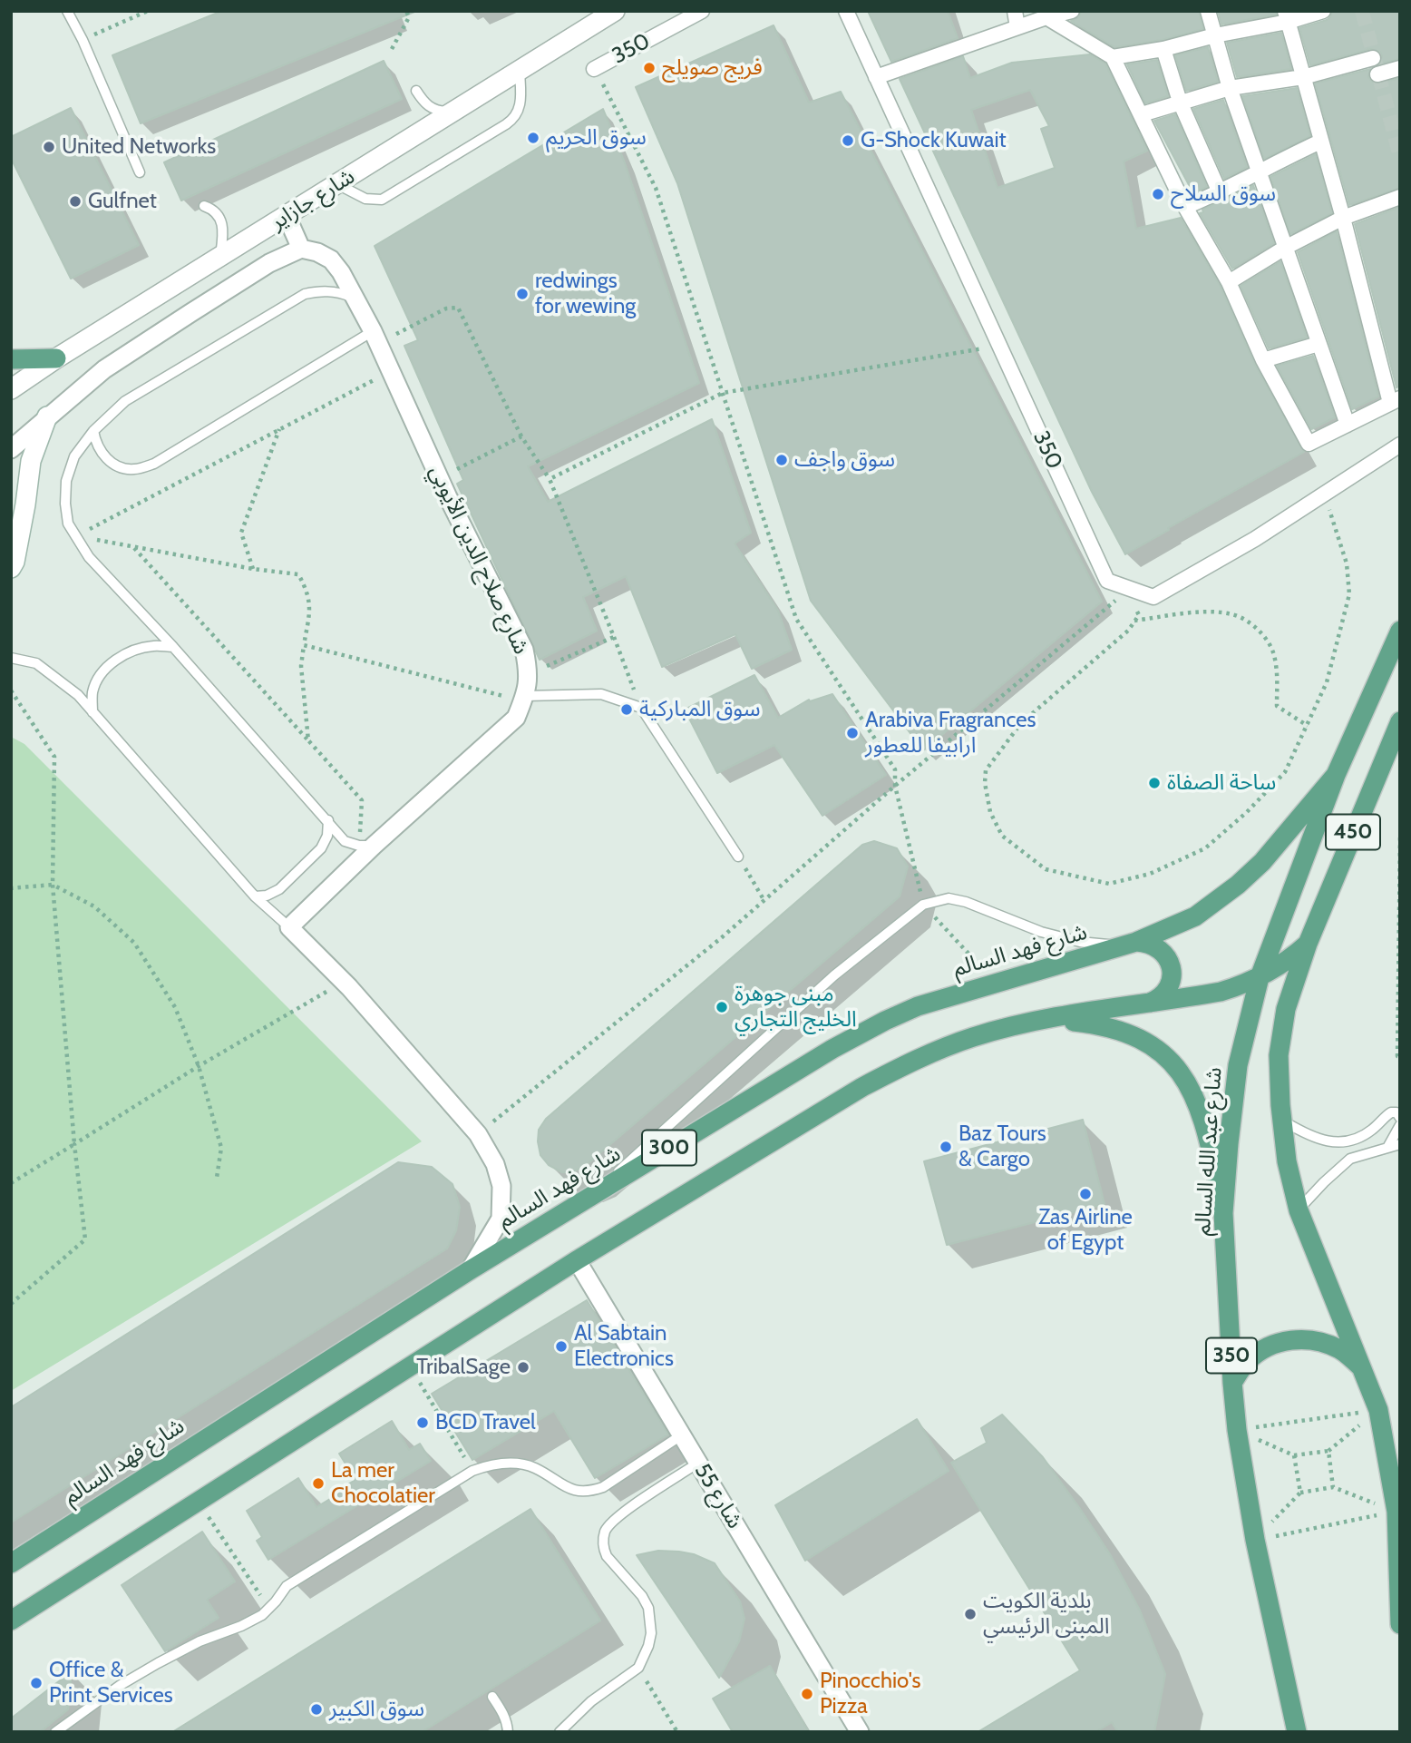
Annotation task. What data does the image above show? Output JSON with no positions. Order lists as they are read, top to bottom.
{
  "streets": {
    "main road": [
      "350",
      "450",
      "شارع فهد السالم",
      "300",
      "شارع عبد الله السالم"
    ],
    "street": ["شارع جازاير", "شارع صلاح الدين الأيوبي", "شارع 55"]
  },
  "crossings": [
    ["450", "300"],
    ["شارع فهد السالم", "شارع عبد الله السالم"],
    ["300", "شارع عبد الله السالم"],
    ["300", "شارع 55"]
  ],
  "places": [
    "فريج صويلح",
    "سوق الحريم",
    "G-Shock Kuwait",
    "United Networks",
    "سوق السلاح",
    "Gulfnet",
    "redwings for wewing",
    "سوق واجف",
    "سوق المباركية",
    "Arabiva Fragrances ارابيفا للعطور",
    "ساحة الصفاة",
    "مبنى جوهرة الخليج التجاري",
    "Baz Tours & Cargo",
    "Zas Airline of Egypt",
    "Al Sabtain Electronics",
    "TribalSage",
    "BCD Travel",
    "La mer Chocolatier",
    "بلدية الكويت المبنى الرئيسي",
    "Office & Print Services",
    "Pinocchio's Pizza",
    "سوق الكبير"
  ]
}
